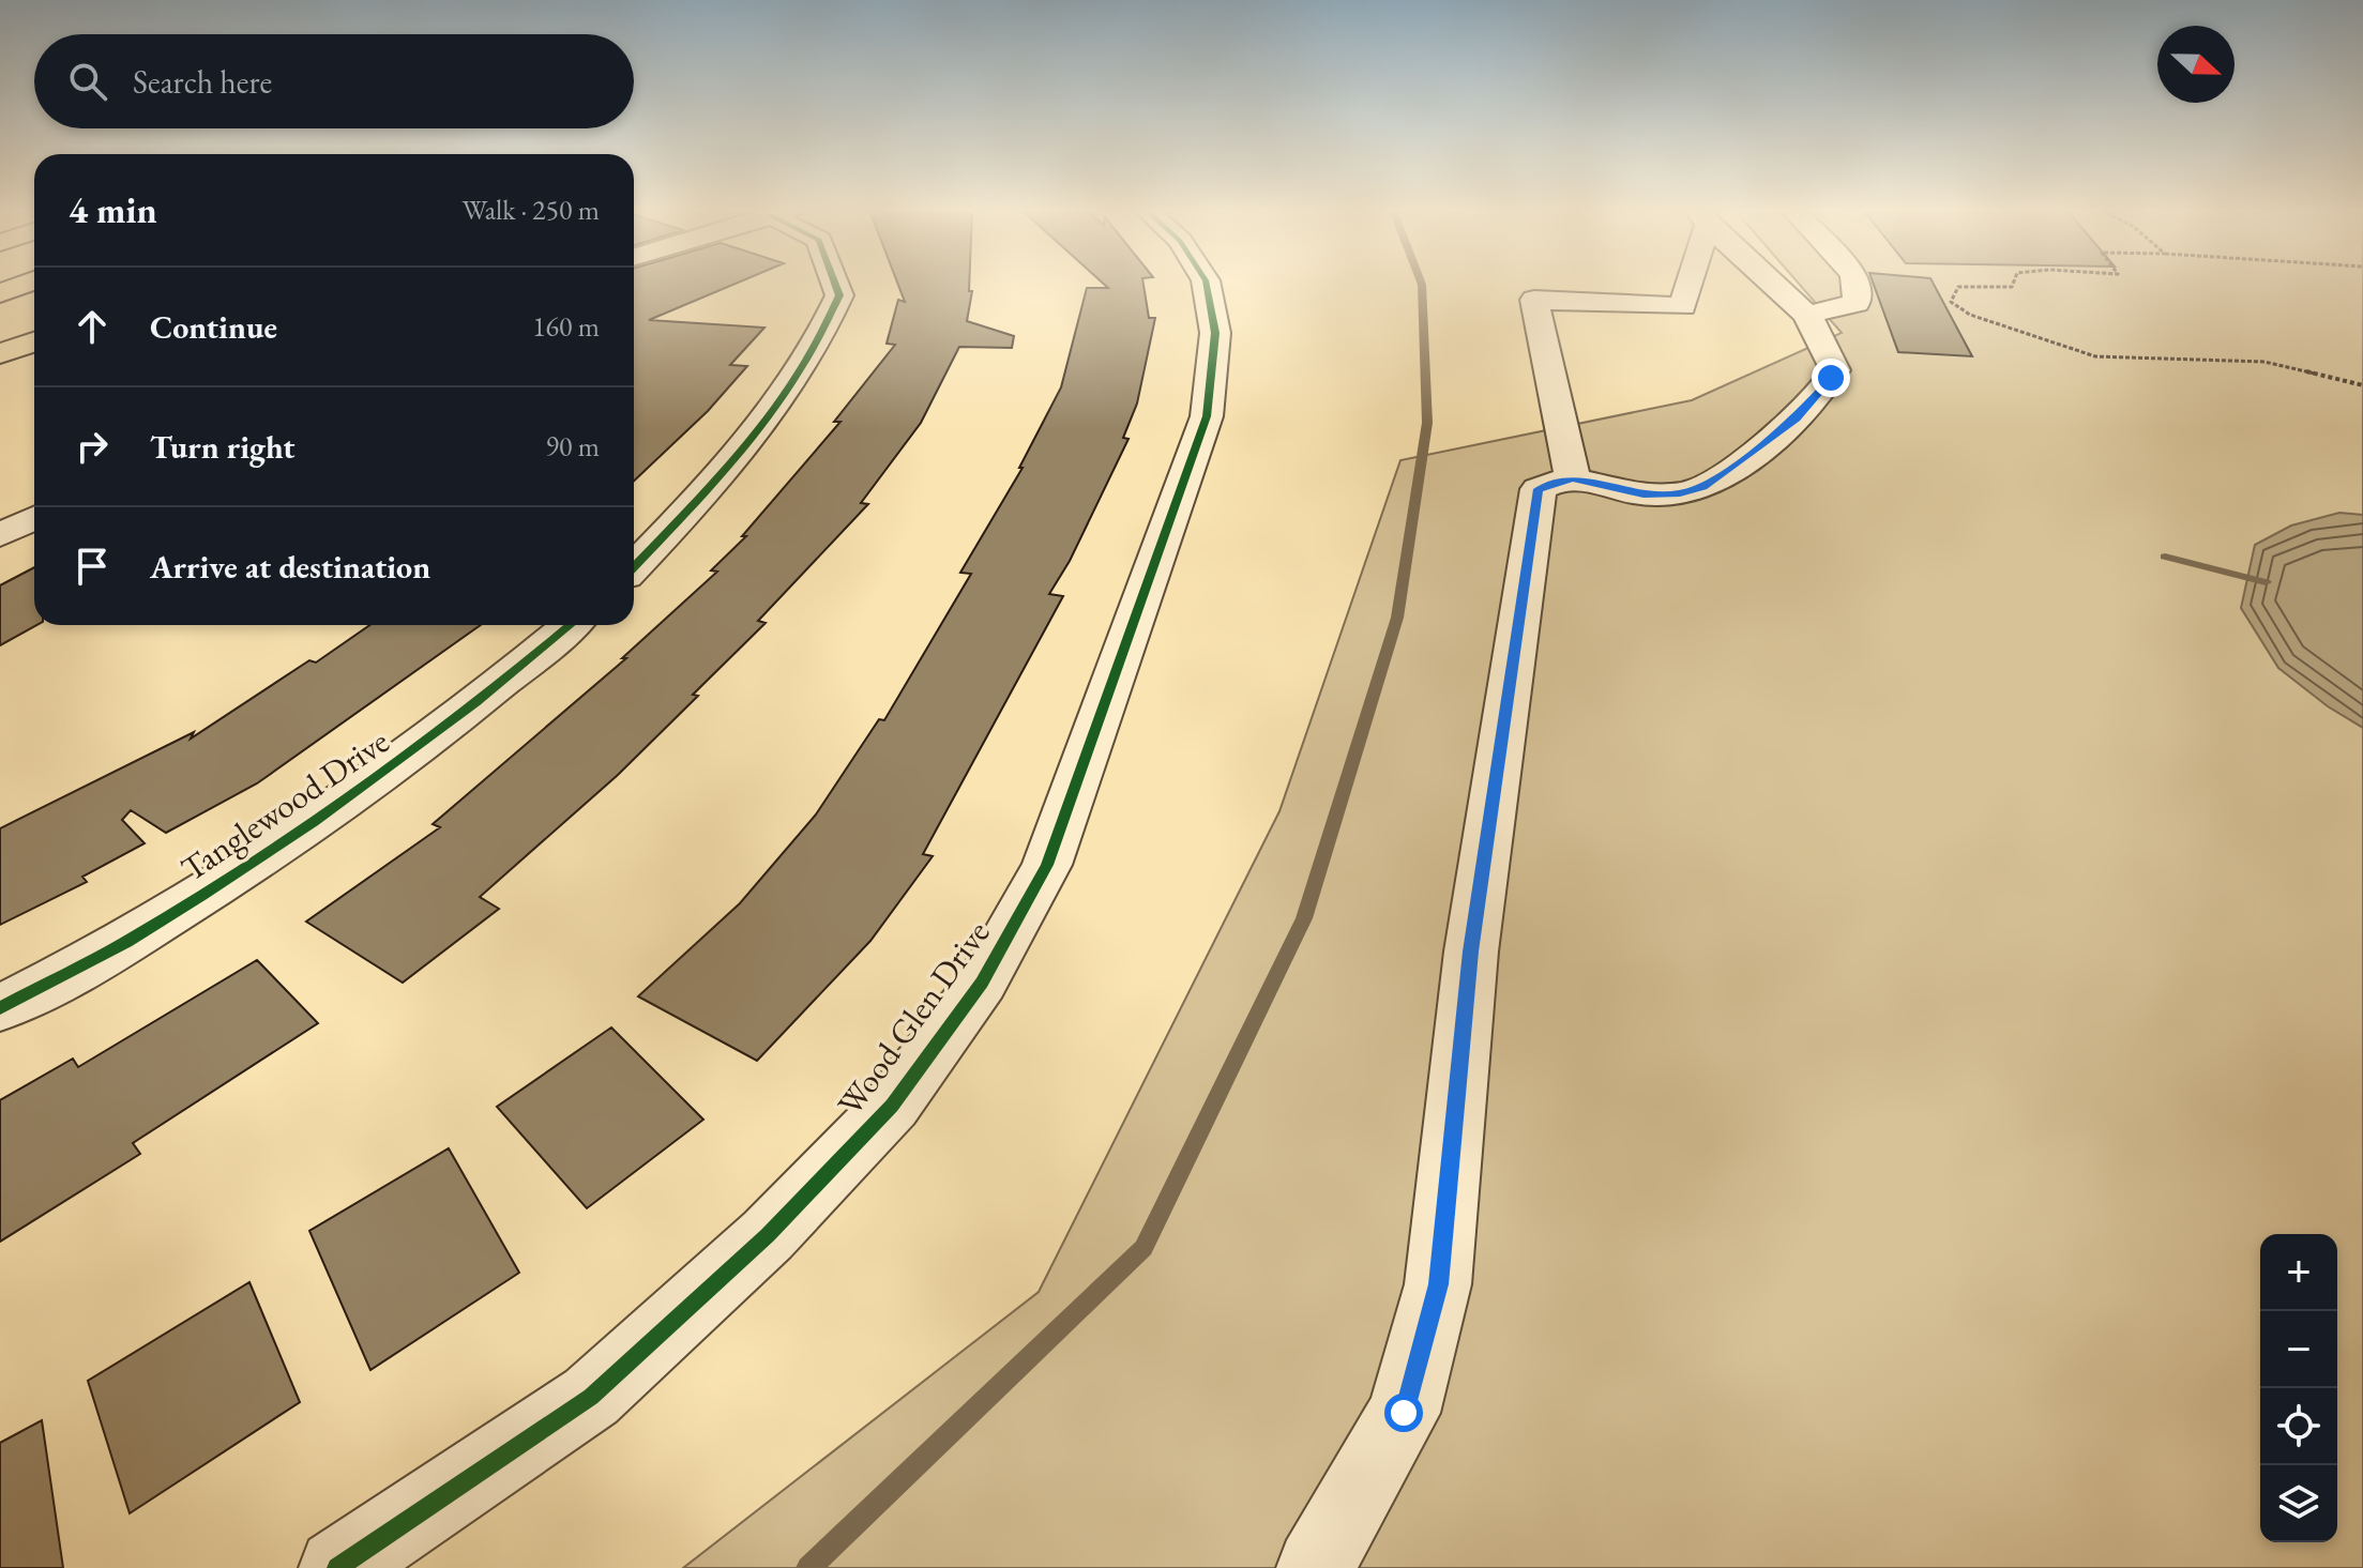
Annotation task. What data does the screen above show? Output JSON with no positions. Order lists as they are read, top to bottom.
{
  "streets": {
    "street": ["Tanglewood Drive", "Wood Glen Drive"]
  },
  "north": "right",
  "page": {
    "search": "Search here",
    "heading": ["4 min", "Walk · 250 m"],
    "list": [
      ["Continue", "160 m"],
      ["Turn right", "90 m"],
      "Arrive at destination"
    ],
    "map_buttons": ["+", "−"]
  }
}
